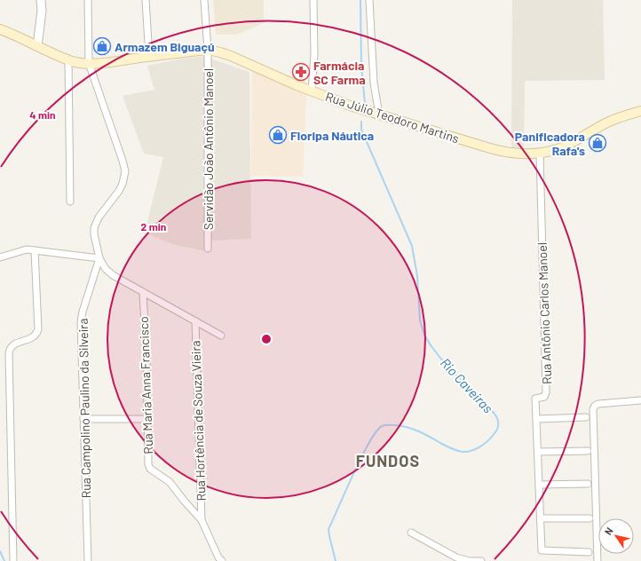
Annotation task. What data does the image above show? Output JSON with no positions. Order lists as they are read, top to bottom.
{
  "streets": {
    "main road": ["Rua Júlio Teodoro Martins"],
    "street": [
      "Servidão João Antônio Manoel",
      "Rua Antônio Carlos Manoel",
      "Rua Maria Anna Francisco",
      "Rua Campolino Paulino da Silveira",
      "Rua Hortência de Souza Vieira"
    ]
  },
  "crossings": [
    ["Rua Júlio Teodoro Martins", "Servidão João Antônio Manoel"],
    ["Rua Júlio Teodoro Martins", "Rua Antônio Carlos Manoel"],
    ["Rua Maria Anna Francisco", "Rua Hortência de Souza Vieira"]
  ],
  "districts": ["FUNDOS"],
  "water": ["Rio Caveiras"],
  "places": {
    "shop": ["Armazem Biguaçú", "Floripa Náutica", "Panificadora Rafa's"],
    "pharmacy": ["Farmácia SC Farma"]
  },
  "north": "top left",
  "rings": ["4 min", "2 min"]
}
